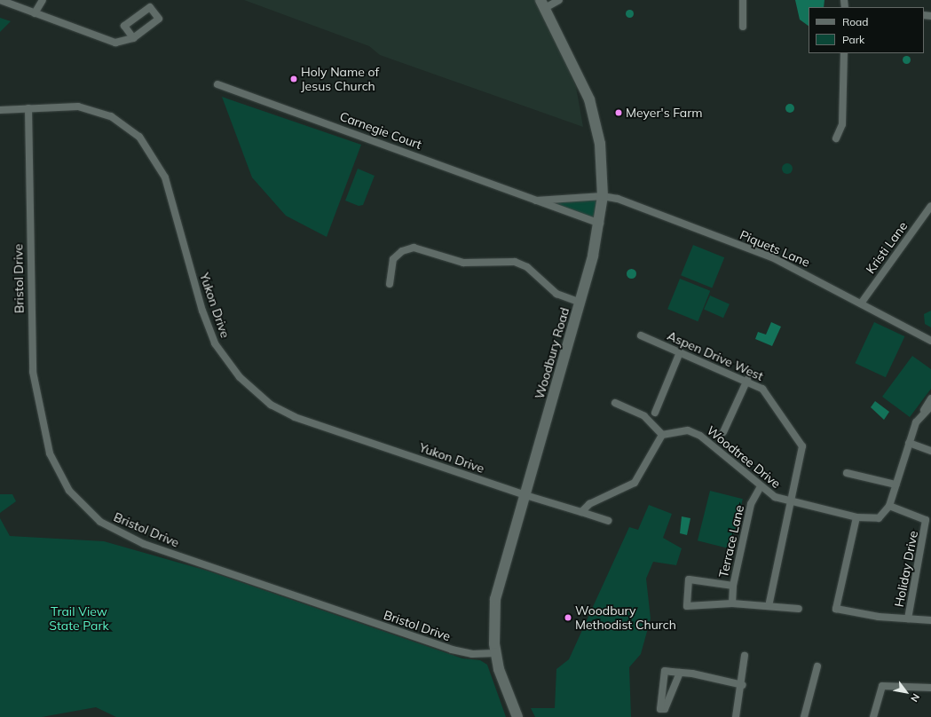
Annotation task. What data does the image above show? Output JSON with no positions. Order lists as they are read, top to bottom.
{
  "streets": {
    "main road": ["Woodbury Road"],
    "street": [
      "Carnegie Court",
      "Kristi Lane",
      "Piquets Lane",
      "Bristol Drive",
      "Yukon Drive",
      "Aspen Drive West",
      "Woodtree Drive",
      "Terrace Lane",
      "Holiday Drive"
    ]
  },
  "crossings": [
    ["Carnegie Court", "Piquets Lane"],
    ["Carnegie Court", "Woodbury Road"],
    ["Kristi Lane", "Piquets Lane"],
    ["Piquets Lane", "Woodbury Road"],
    ["Bristol Drive", "Yukon Drive"],
    ["Bristol Drive", "Woodbury Road"],
    ["Yukon Drive", "Woodbury Road"],
    ["Aspen Drive West", "Woodtree Drive"],
    ["Woodtree Drive", "Terrace Lane"],
    ["Woodtree Drive", "Holiday Drive"]
  ],
  "parks": ["Trail View State Park"],
  "places": ["Holy Name of Jesus Church", "Meyer's Farm", "Woodbury Methodist Church"],
  "legend": ["Road", "Park"],
  "north": "bottom right"
}
